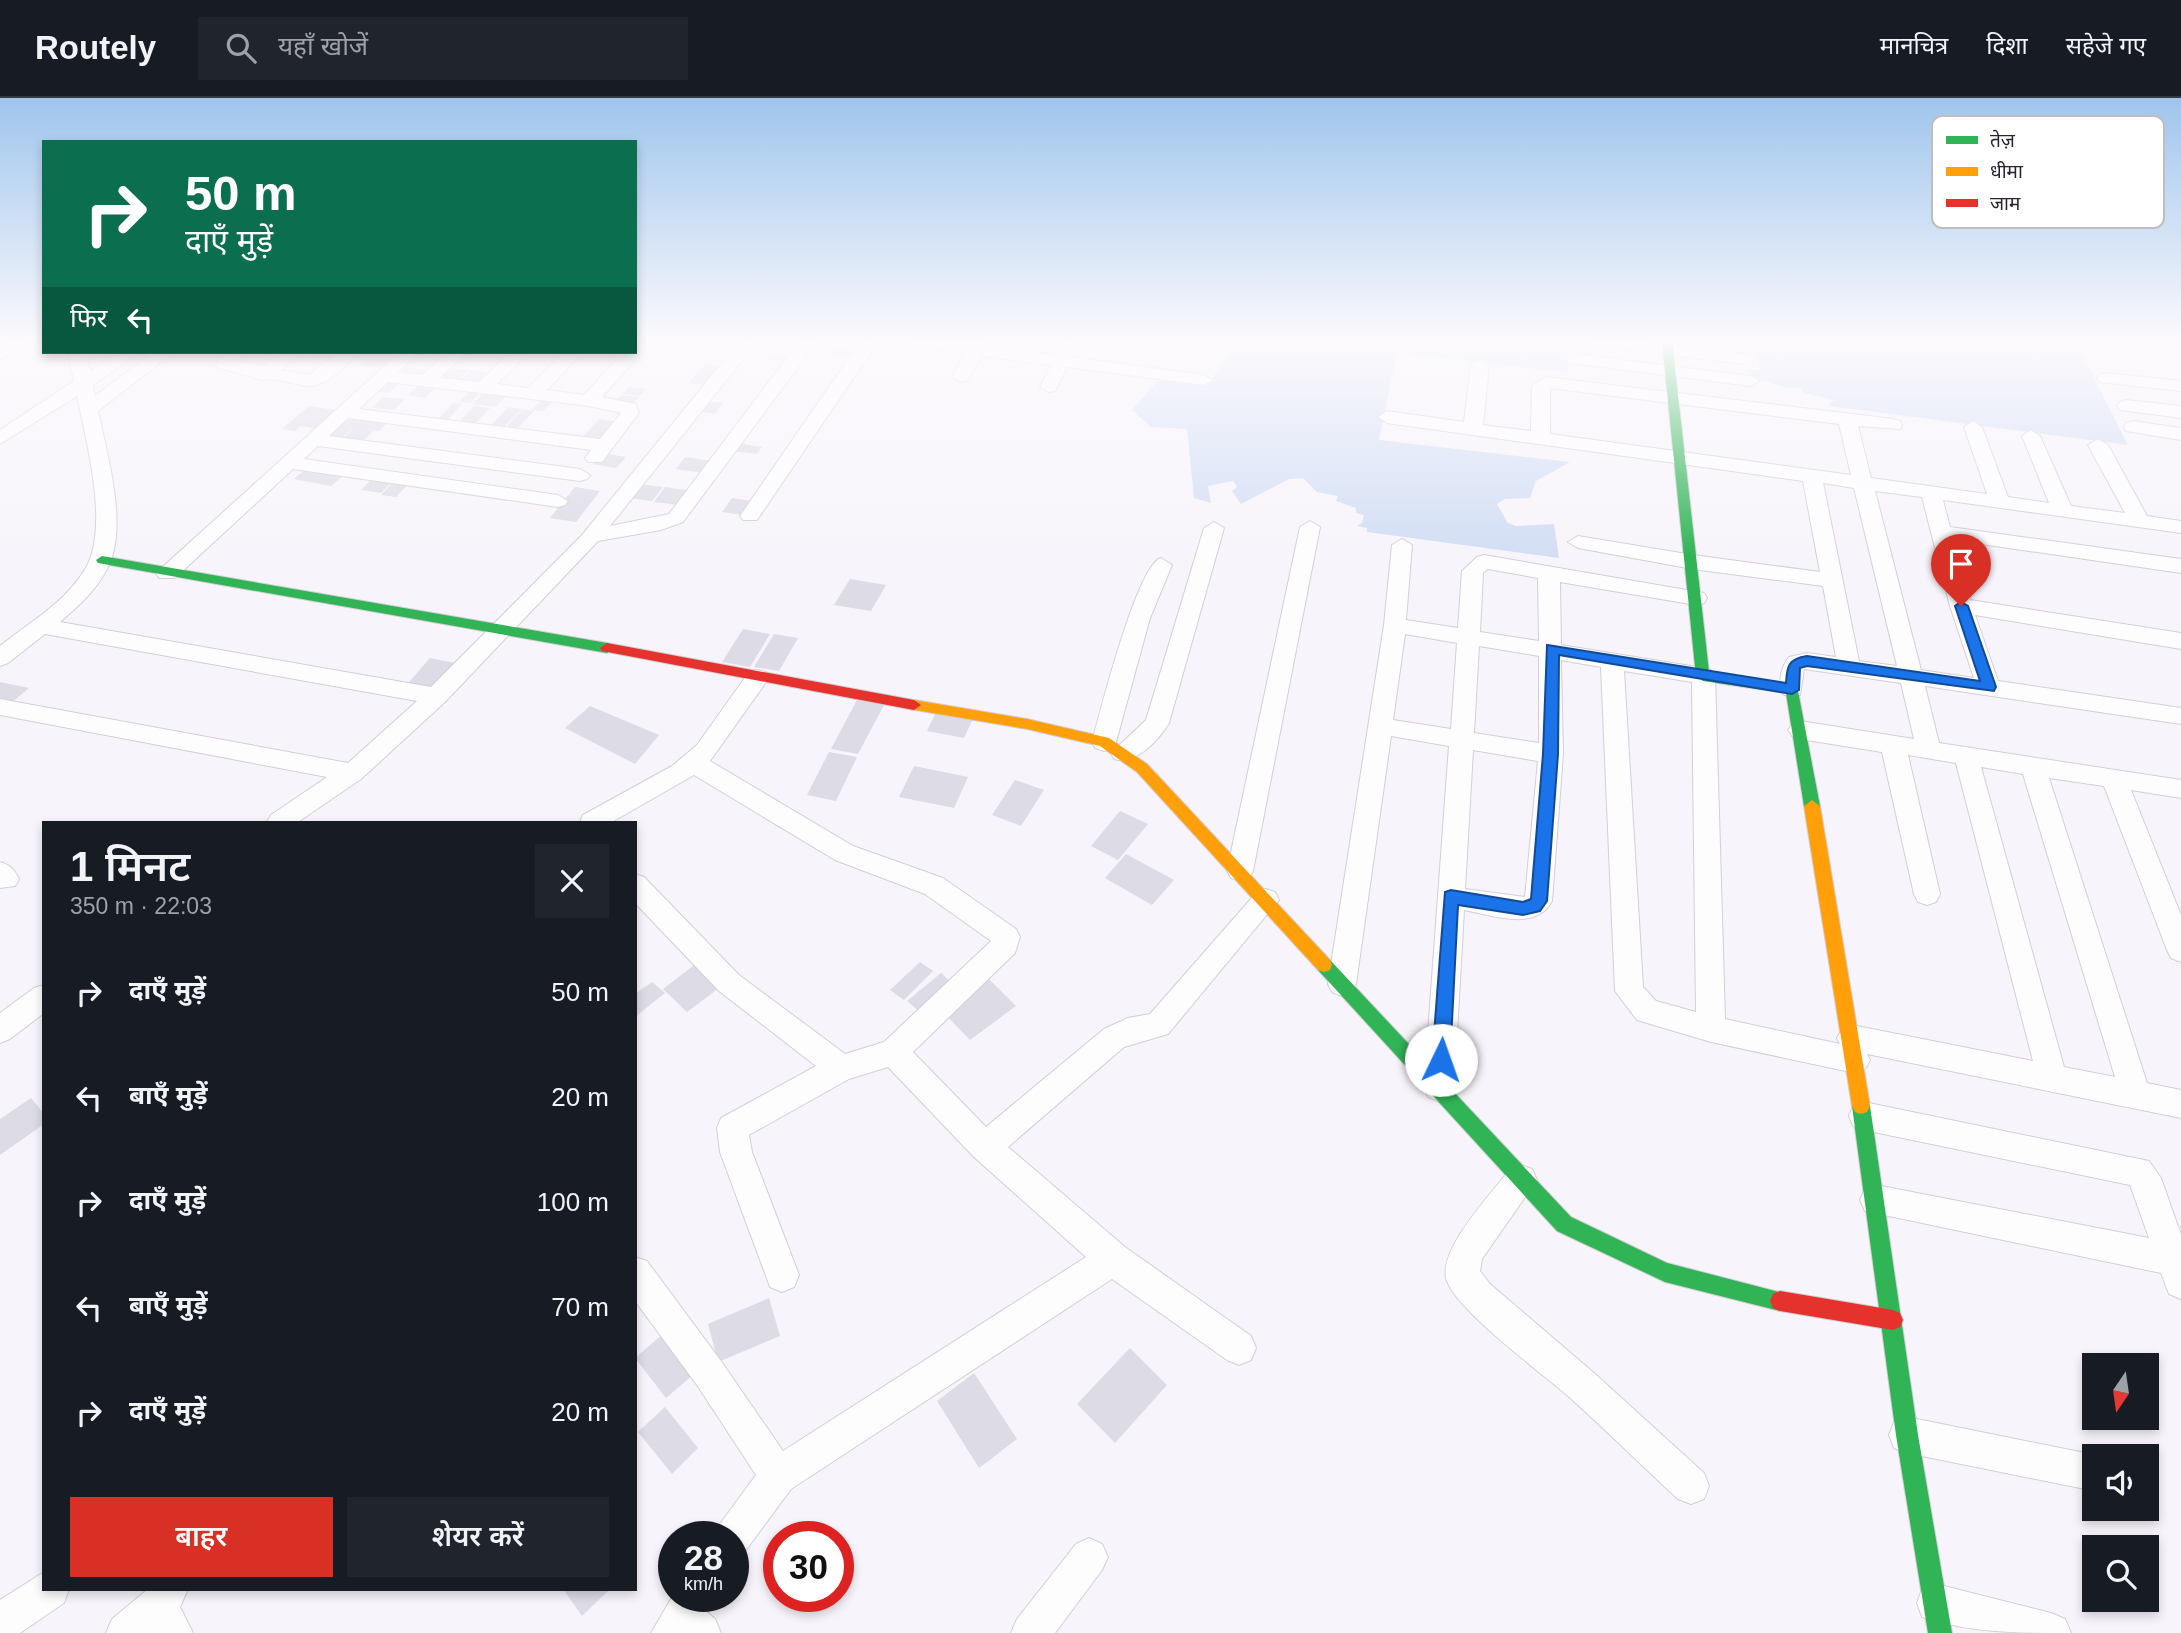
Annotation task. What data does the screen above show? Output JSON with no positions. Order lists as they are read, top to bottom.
{
  "legend": ["तेज़", "धीमा", "जाम"],
  "north": "bottom",
  "page": {
    "header": "Routely",
    "search": "यहाँ खोजें",
    "nav": ["मानचित्र", "दिशा", "सहेजे गए"],
    "turn": ["50 m", "दाएँ मुड़ें"],
    "then": "फिर",
    "heading": ["1 मिनट", "350 m · 22:03"],
    "list": [
      {
        "name": "दाएँ मुड़ें",
        "value": "50 m"
      },
      {
        "name": "बाएँ मुड़ें",
        "value": "20 m"
      },
      {
        "name": "दाएँ मुड़ें",
        "value": "100 m"
      },
      {
        "name": "बाएँ मुड़ें",
        "value": "70 m"
      },
      {
        "name": "दाएँ मुड़ें",
        "value": "20 m"
      }
    ],
    "buttons": ["बाहर", "शेयर करें"],
    "speed": "28 km/h",
    "limit": "30"
  }
}
